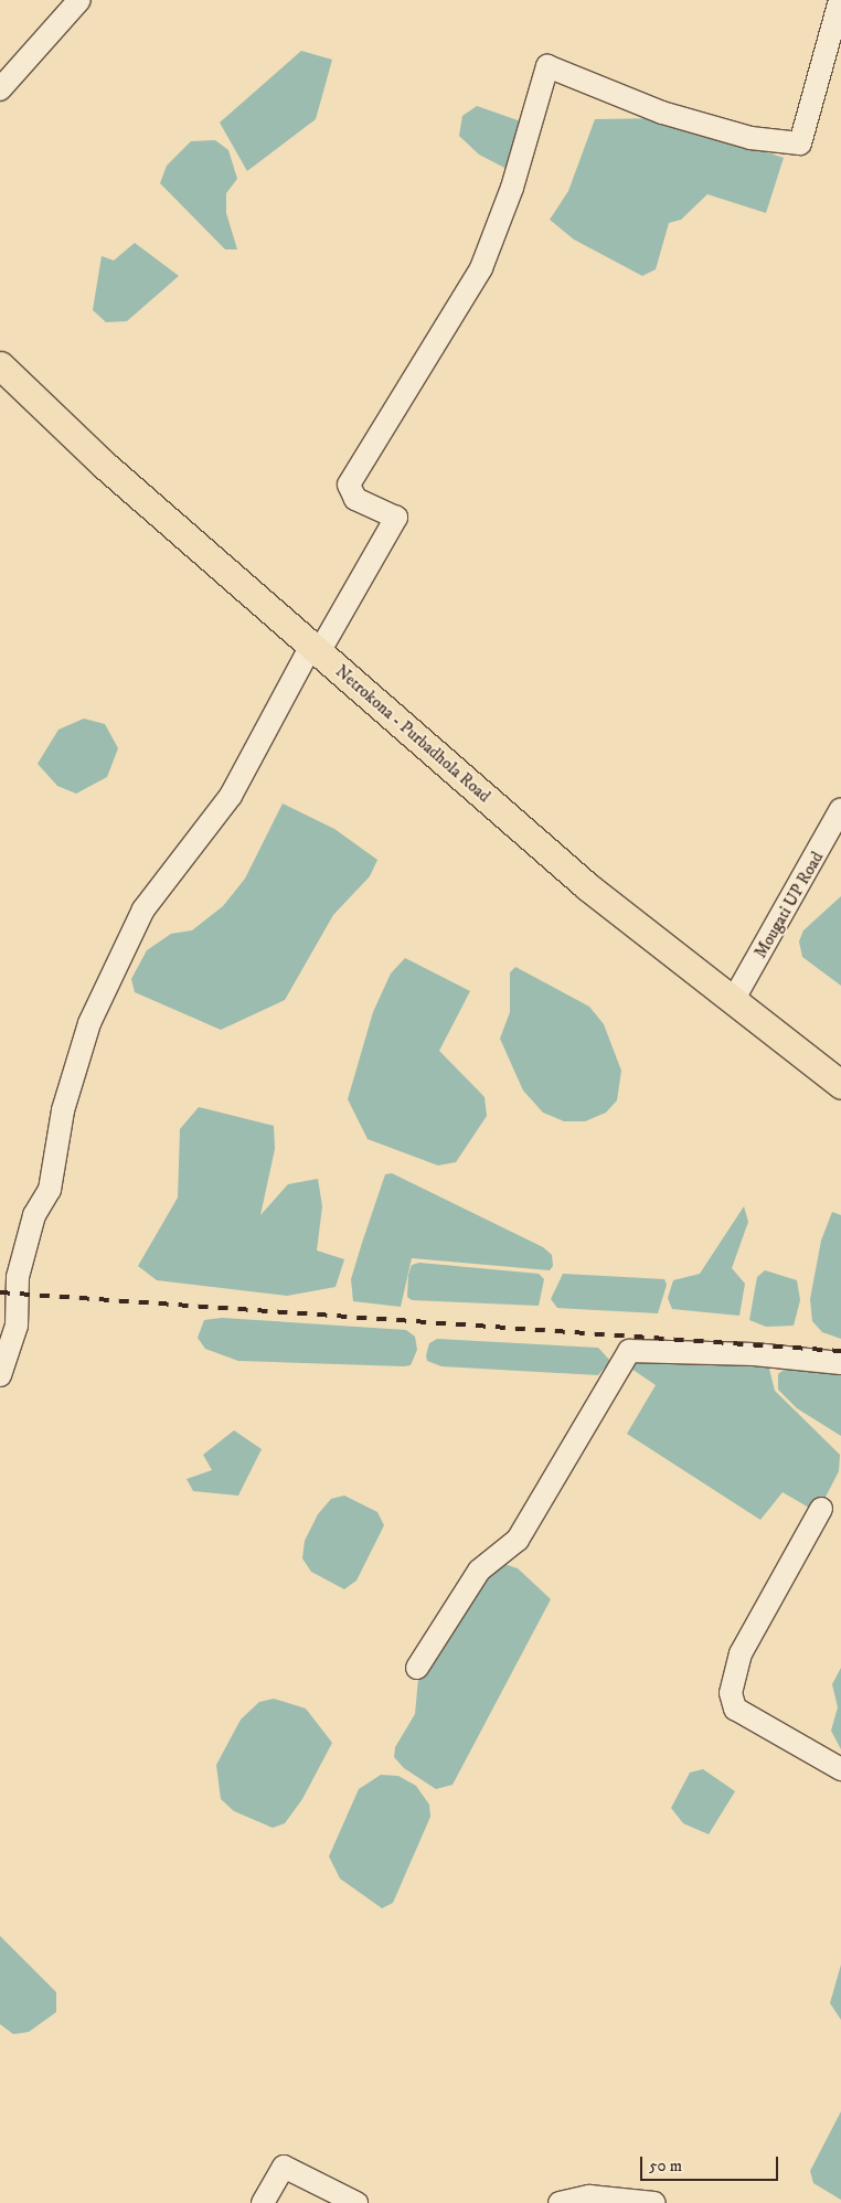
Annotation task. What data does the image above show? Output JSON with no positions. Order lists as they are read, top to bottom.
{
  "streets": {
    "main road": ["Netrokona - Purbadhola Road"],
    "street": ["Mougati UP Road"]
  },
  "crossings": [
    ["Netrokona - Purbadhola Road", "Mougati UP Road"]
  ],
  "scale_bar": "50 m"
}
